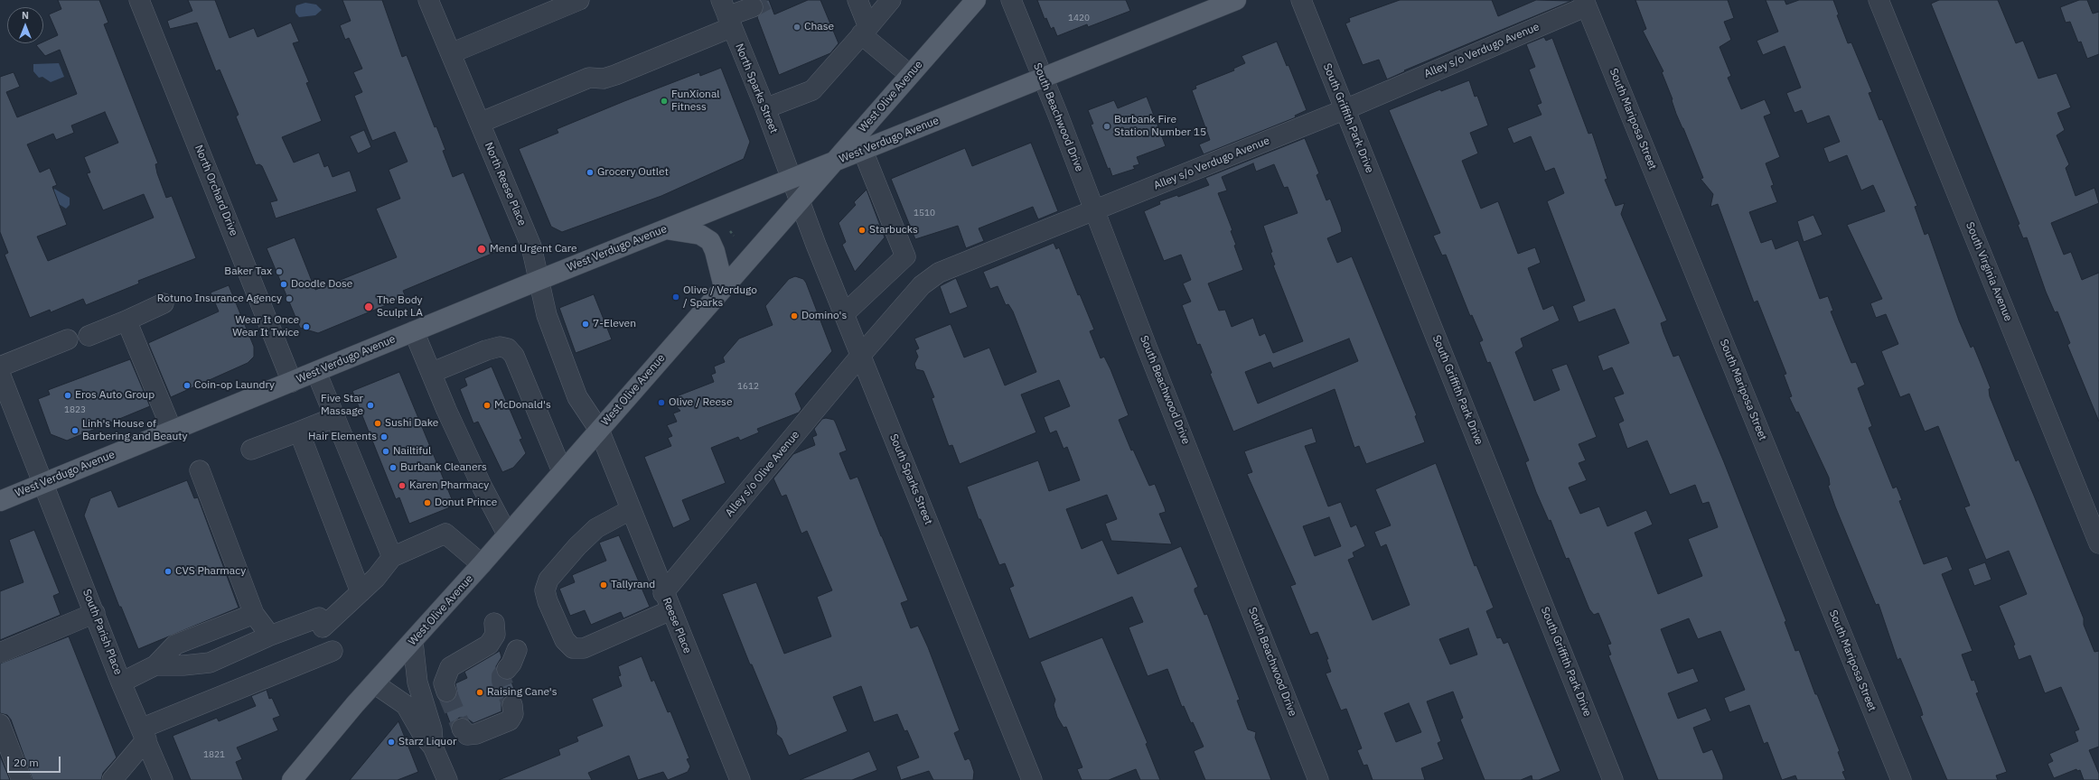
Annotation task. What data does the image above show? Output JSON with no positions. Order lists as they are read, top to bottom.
{
  "streets": {
    "main road": ["West Olive Avenue", "West Verdugo Avenue"],
    "street": [
      "Alley s/o Verdugo Avenue",
      "North Sparks Street",
      "South Beachwood Drive",
      "South Griffith Park Drive",
      "South Mariposa Street",
      "North Reese Place",
      "North Orchard Drive",
      "South Virginia Avenue",
      "Alley s/o Olive Avenue",
      "South Sparks Street",
      "Reese Place",
      "South Parish Place"
    ]
  },
  "crossings": [
    ["Alley s/o Verdugo Avenue", "South Beachwood Drive"],
    ["Alley s/o Verdugo Avenue", "South Griffith Park Drive"],
    ["Alley s/o Verdugo Avenue", "South Mariposa Street"],
    ["Alley s/o Verdugo Avenue", "Alley s/o Olive Avenue"],
    ["Alley s/o Verdugo Avenue", "South Sparks Street"],
    ["North Sparks Street", "West Verdugo Avenue"],
    ["North Sparks Street", "South Sparks Street"],
    ["West Olive Avenue", "West Verdugo Avenue"],
    ["West Olive Avenue", "North Reese Place"],
    ["West Olive Avenue", "South Sparks Street"],
    ["West Olive Avenue", "Reese Place"],
    ["South Beachwood Drive", "West Verdugo Avenue"],
    ["West Verdugo Avenue", "North Reese Place"],
    ["West Verdugo Avenue", "North Orchard Drive"],
    ["West Verdugo Avenue", "South Sparks Street"],
    ["West Verdugo Avenue", "South Parish Place"],
    ["North Reese Place", "Reese Place"],
    ["Alley s/o Olive Avenue", "South Sparks Street"],
    ["Alley s/o Olive Avenue", "Reese Place"]
  ],
  "places": [
    "Chase",
    "FunXional Fitness",
    "Burbank Fire Station Number 15",
    "Grocery Outlet",
    "Starbucks",
    "Mend Urgent Care",
    "Baker Tax",
    "Doodle Dose",
    "Olive / Verdugo / Sparks",
    "Rotuno Insurance Agency",
    "The Body Sculpt LA",
    "Domino's",
    "7-Eleven",
    "Wear It Once Wear It Twice",
    "Coin-op Laundry",
    "Eros Auto Group",
    "Olive / Reese",
    "Five Star Massage",
    "McDonald's",
    "Sushi Dake",
    "Linh's House of Barbering and Beauty",
    "Hair Elements",
    "Nailtiful",
    "Burbank Cleaners",
    "Karen Pharmacy",
    "Donut Prince",
    "CVS Pharmacy",
    "Tallyrand",
    "Raising Cane's",
    "Starz Liquor"
  ],
  "house_numbers": [
    "1420",
    "1510",
    "1612",
    "1823",
    "1821"
  ],
  "scale_bar": "20 m",
  "north": "top"
}
